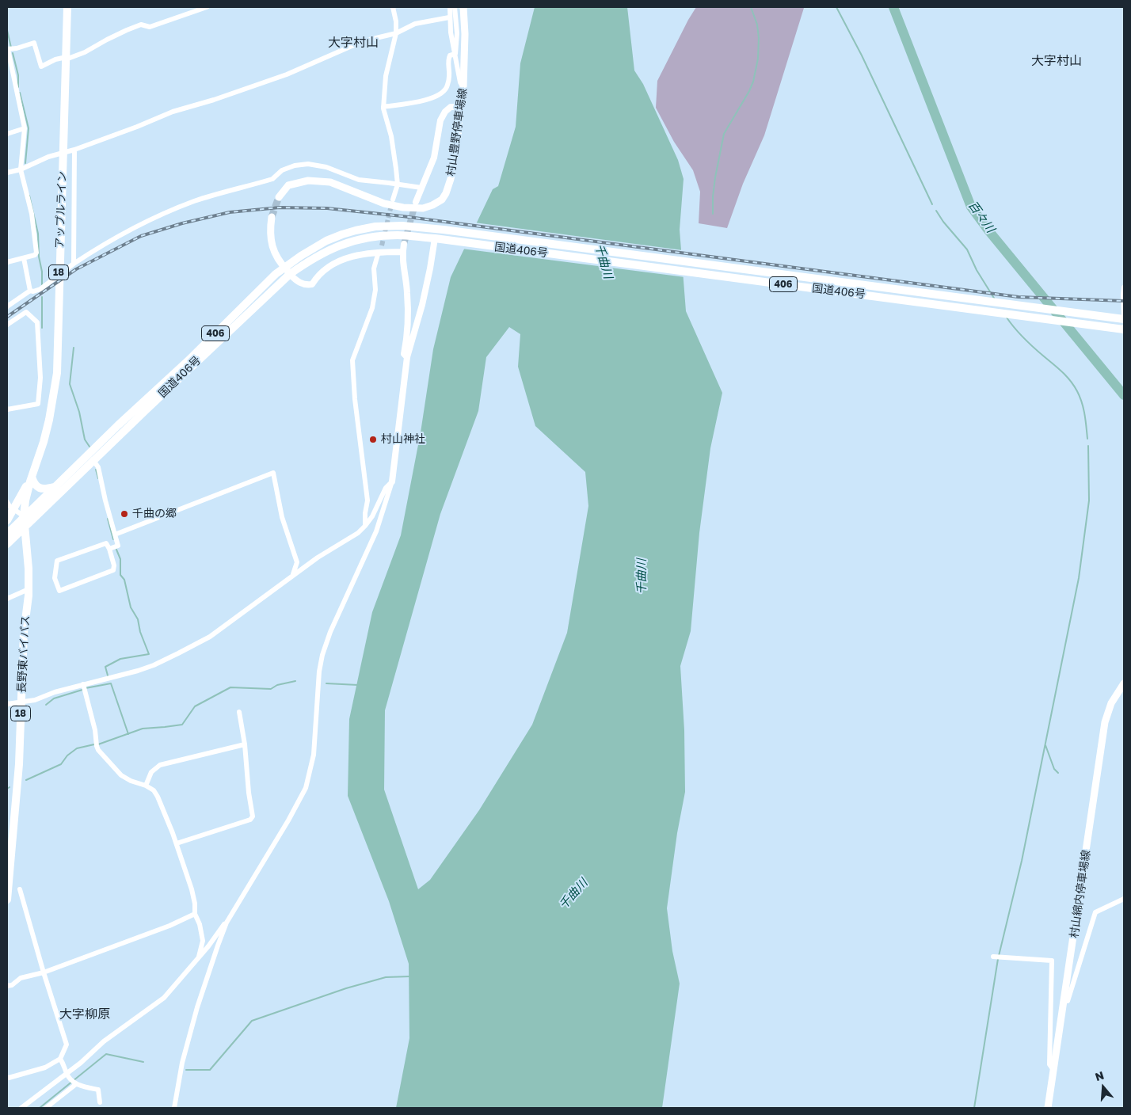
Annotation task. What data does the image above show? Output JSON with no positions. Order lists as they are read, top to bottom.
{
  "streets": {
    "highway": [
      "アップルライン",
      "国道406号",
      "18",
      "406",
      "長野東バイパス"
    ],
    "main road": ["村山豊野停車場線", "村山綿内停車場線"]
  },
  "crossings": [
    ["アップルライン", "国道406号"],
    ["アップルライン", "長野東バイパス"],
    ["国道406号", "長野東バイパス"]
  ],
  "districts": ["大字村山", "大字村山", "大字柳原"],
  "water": ["百々川", "千曲川"],
  "places": ["村山神社", "千曲の郷"],
  "north": "top"
}
